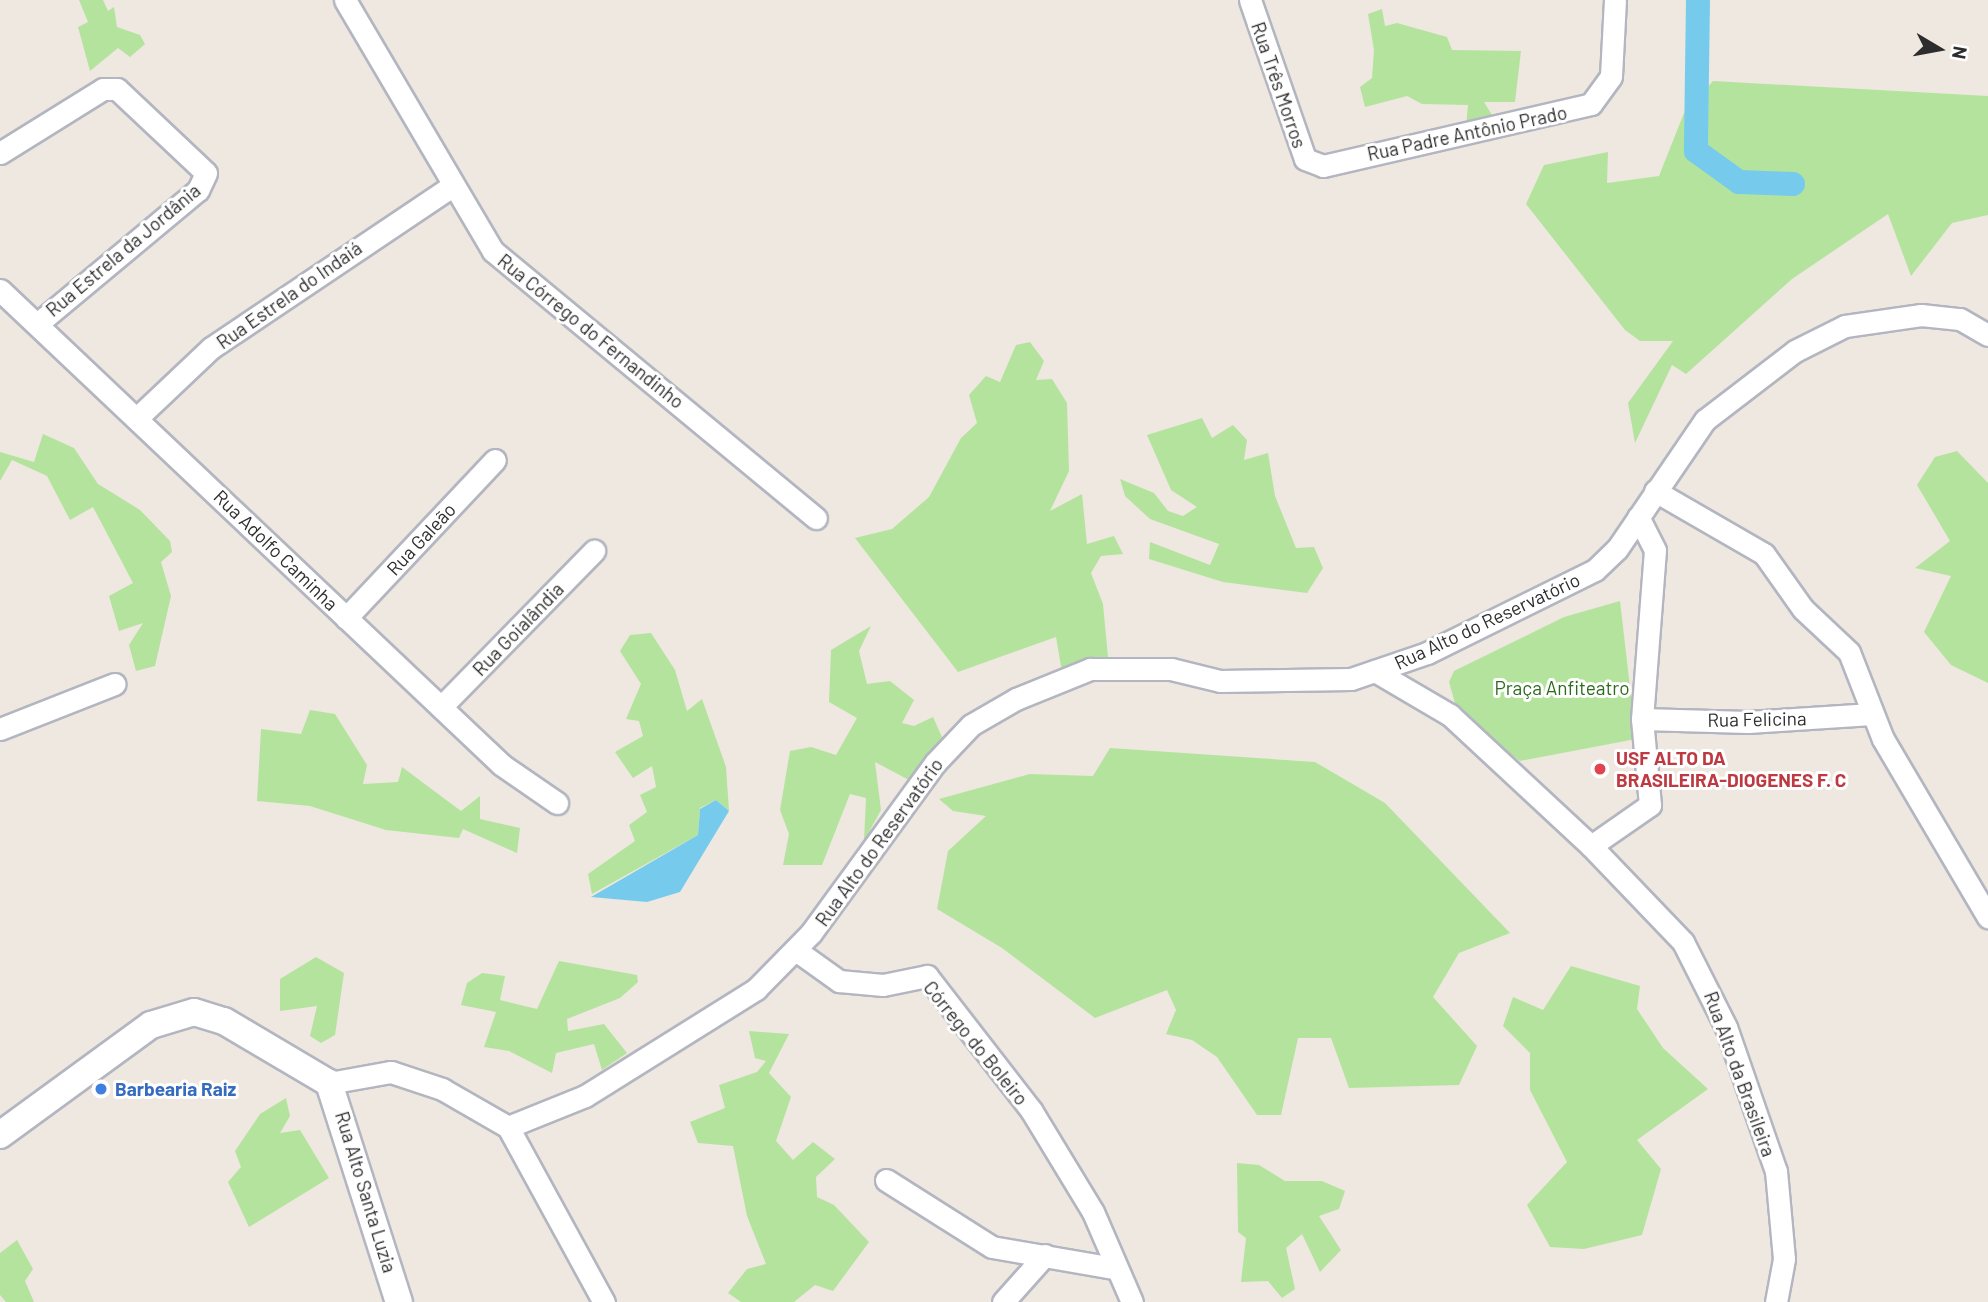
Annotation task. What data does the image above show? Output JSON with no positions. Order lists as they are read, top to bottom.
{
  "streets": {
    "street": [
      "Rua Três Morros",
      "Rua Padre Antônio Prado",
      "Rua Estrela da Jordânia",
      "Rua Estrela do Indaiá",
      "Rua Córrego do Fernandinho",
      "Rua Galeão",
      "Rua Adolfo Caminha",
      "Rua Alto do Reservatório",
      "Rua Goialândia",
      "Rua Felicina",
      "Córrego do Boleiro",
      "Rua Alto da Brasileira",
      "Rua Alto Santa Luzia"
    ]
  },
  "crossings": [
    ["Rua Três Morros", "Rua Padre Antônio Prado"],
    ["Rua Estrela da Jordânia", "Rua Adolfo Caminha"],
    ["Rua Estrela do Indaiá", "Rua Córrego do Fernandinho"],
    ["Rua Estrela do Indaiá", "Rua Adolfo Caminha"],
    ["Rua Galeão", "Rua Adolfo Caminha"],
    ["Rua Adolfo Caminha", "Rua Goialândia"],
    ["Rua Alto do Reservatório", "Córrego do Boleiro"],
    ["Rua Alto do Reservatório", "Rua Alto da Brasileira"]
  ],
  "parks": ["Praça Anfiteatro"],
  "places": ["USF ALTO DA BRASILEIRA-DIOGENES F. C", "Barbearia Raiz"],
  "north": "right"
}
